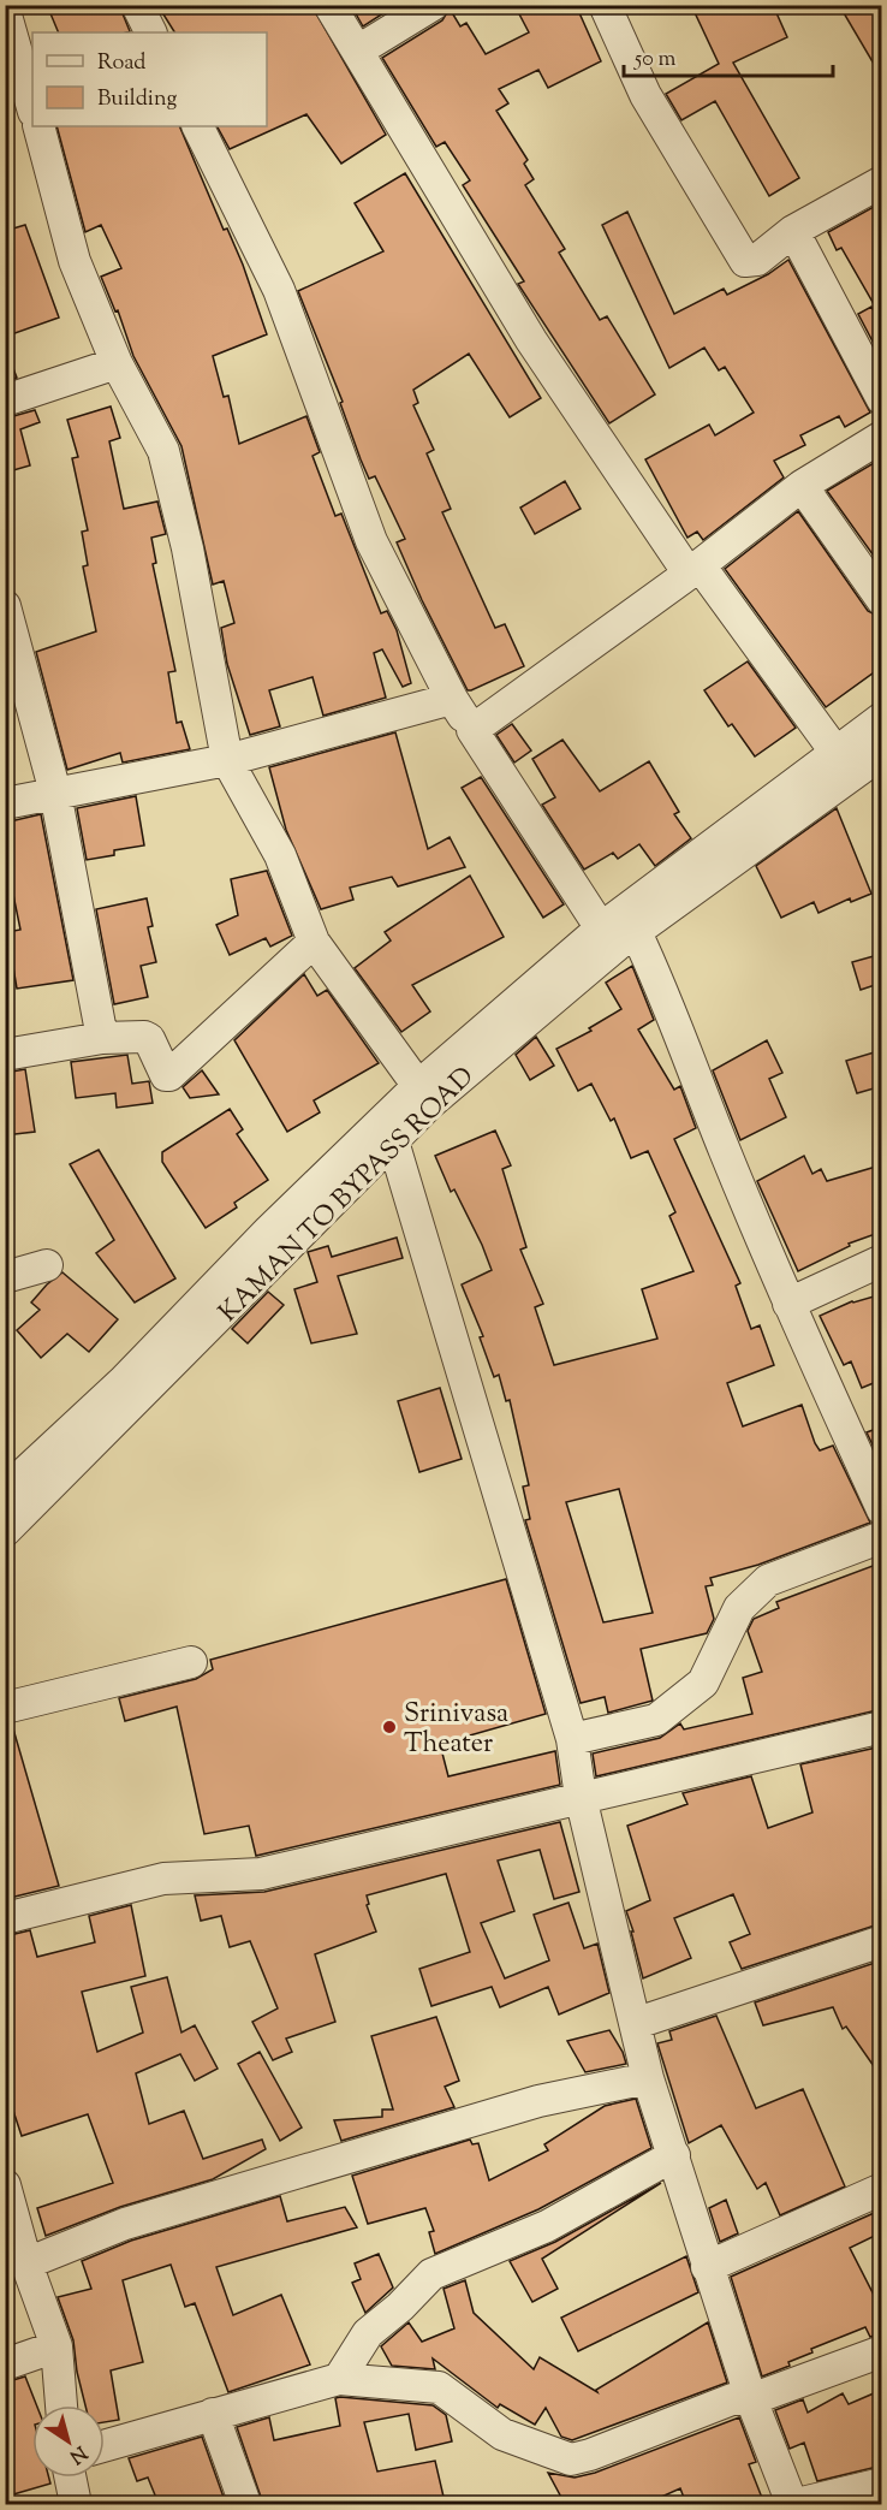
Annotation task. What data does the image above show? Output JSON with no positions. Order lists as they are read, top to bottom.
{
  "streets": {
    "street": ["KAMAN TO BYPASS ROAD"]
  },
  "places": ["Srinivasa Theater"],
  "legend": ["Road", "Building"],
  "scale_bar": "50 m",
  "north": "bottom right"
}
